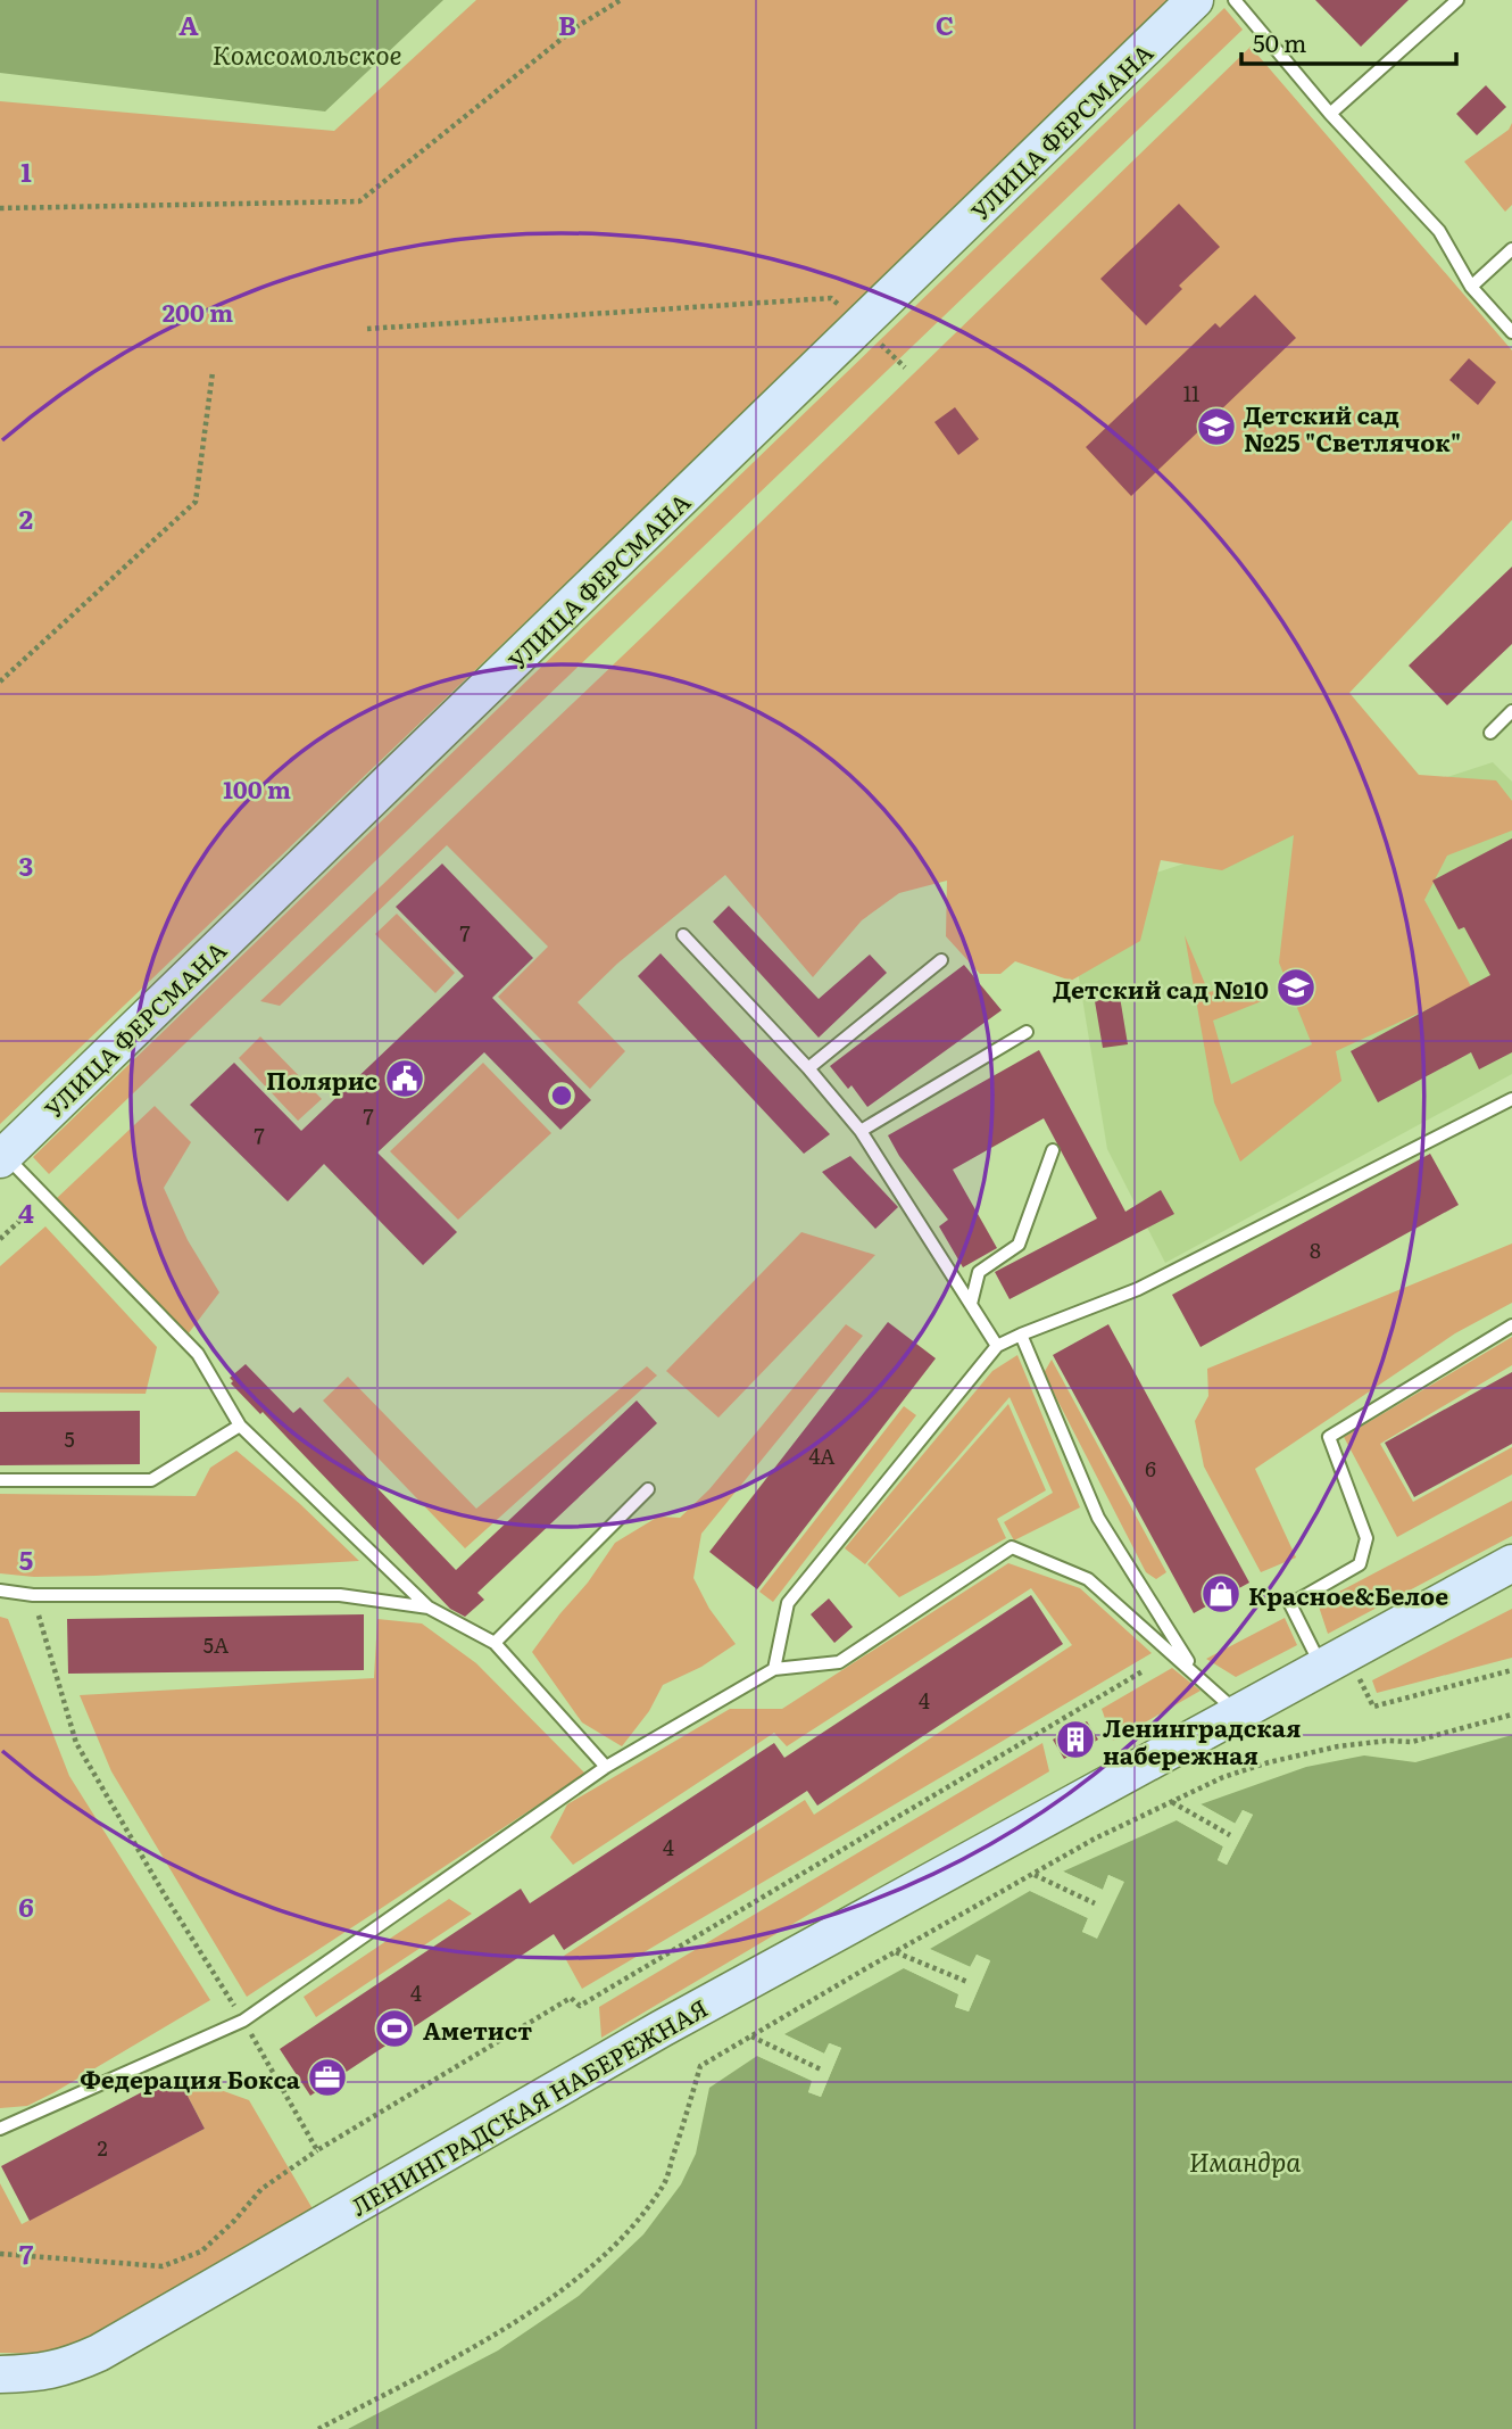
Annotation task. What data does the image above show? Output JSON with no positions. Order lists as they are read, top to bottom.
{
  "streets": {
    "main road": ["УЛИЦА ФЕРСМАНА", "ЛЕНИНГРАДСКАЯ НАБЕРЕЖНАЯ"]
  },
  "water": ["Комсомольское", "Имандра"],
  "places": {
    "school or university": ["Детский сад №25 \"Светлячок\"", "Детский сад №10"],
    "public building": ["Полярис"],
    "shop": ["Красное&Белое"],
    "building": ["Ленинградская набережная"],
    "sports": ["Аметист"],
    "office": ["Федерация Бокса"]
  },
  "house_numbers": [
    "11",
    "7",
    "7",
    "7",
    "8",
    "5",
    "4А",
    "6",
    "5А",
    "4",
    "4",
    "4",
    "2"
  ],
  "scale_bar": "50 m",
  "grid": {
    "columns": ["A", "B", "C"],
    "rows": [
      "1",
      "2",
      "3",
      "4",
      "5",
      "6",
      "7"
    ]
  },
  "rings": ["200 m", "100 m"]
}
